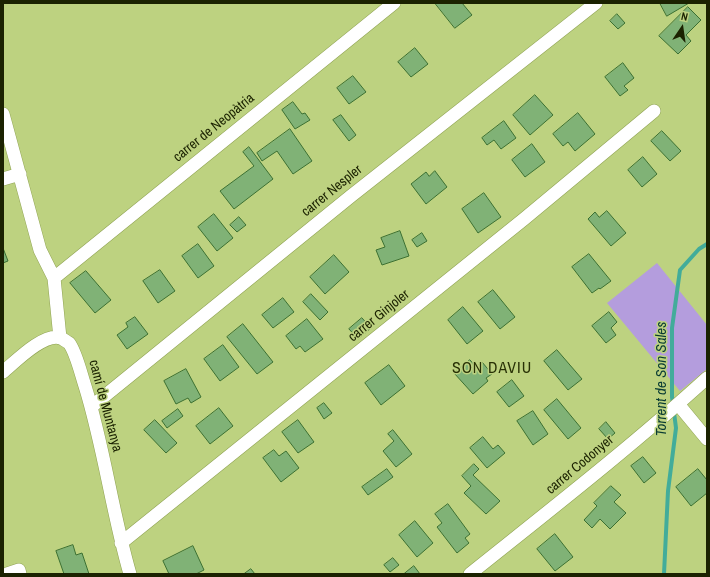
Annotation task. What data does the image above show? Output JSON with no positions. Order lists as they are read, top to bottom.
{
  "streets": {
    "street": [
      "carrer de Neopàtria",
      "carrer Nespler",
      "carrer Ginjoler",
      "camí de Muntanya",
      "carrer Codonyer"
    ]
  },
  "crossings": [
    ["carrer Nespler", "camí de Muntanya"],
    ["carrer Ginjoler", "camí de Muntanya"]
  ],
  "districts": ["SON DAVIU"],
  "water": ["Torrent de Son Sales"],
  "north": "top"
}
